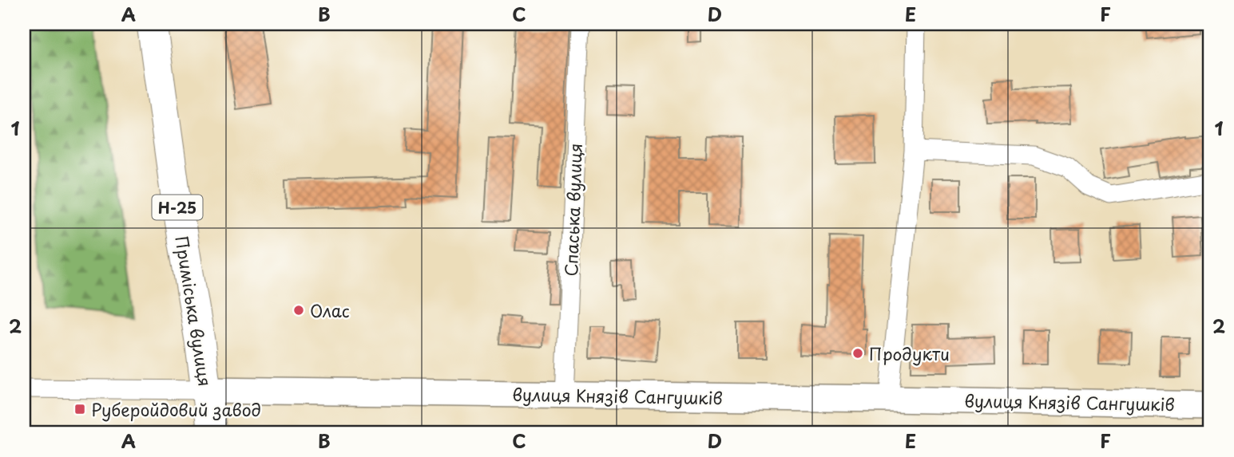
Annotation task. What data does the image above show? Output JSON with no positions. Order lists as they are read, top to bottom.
{
  "streets": {
    "main road": ["Н-25", "Приміська вулиця", "вулиця Князів Сангушків"],
    "street": ["Спаська вулиця"]
  },
  "crossings": [
    ["Спаська вулиця", "вулиця Князів Сангушків"],
    ["Приміська вулиця", "вулиця Князів Сангушків"]
  ],
  "places": {
    "other": ["Олас", "Продукти"],
    "transit": ["Руберойдовий завод"]
  },
  "grid": {
    "columns": [
      "A",
      "B",
      "C",
      "D",
      "E",
      "F"
    ],
    "rows": ["1", "2"]
  }
}
